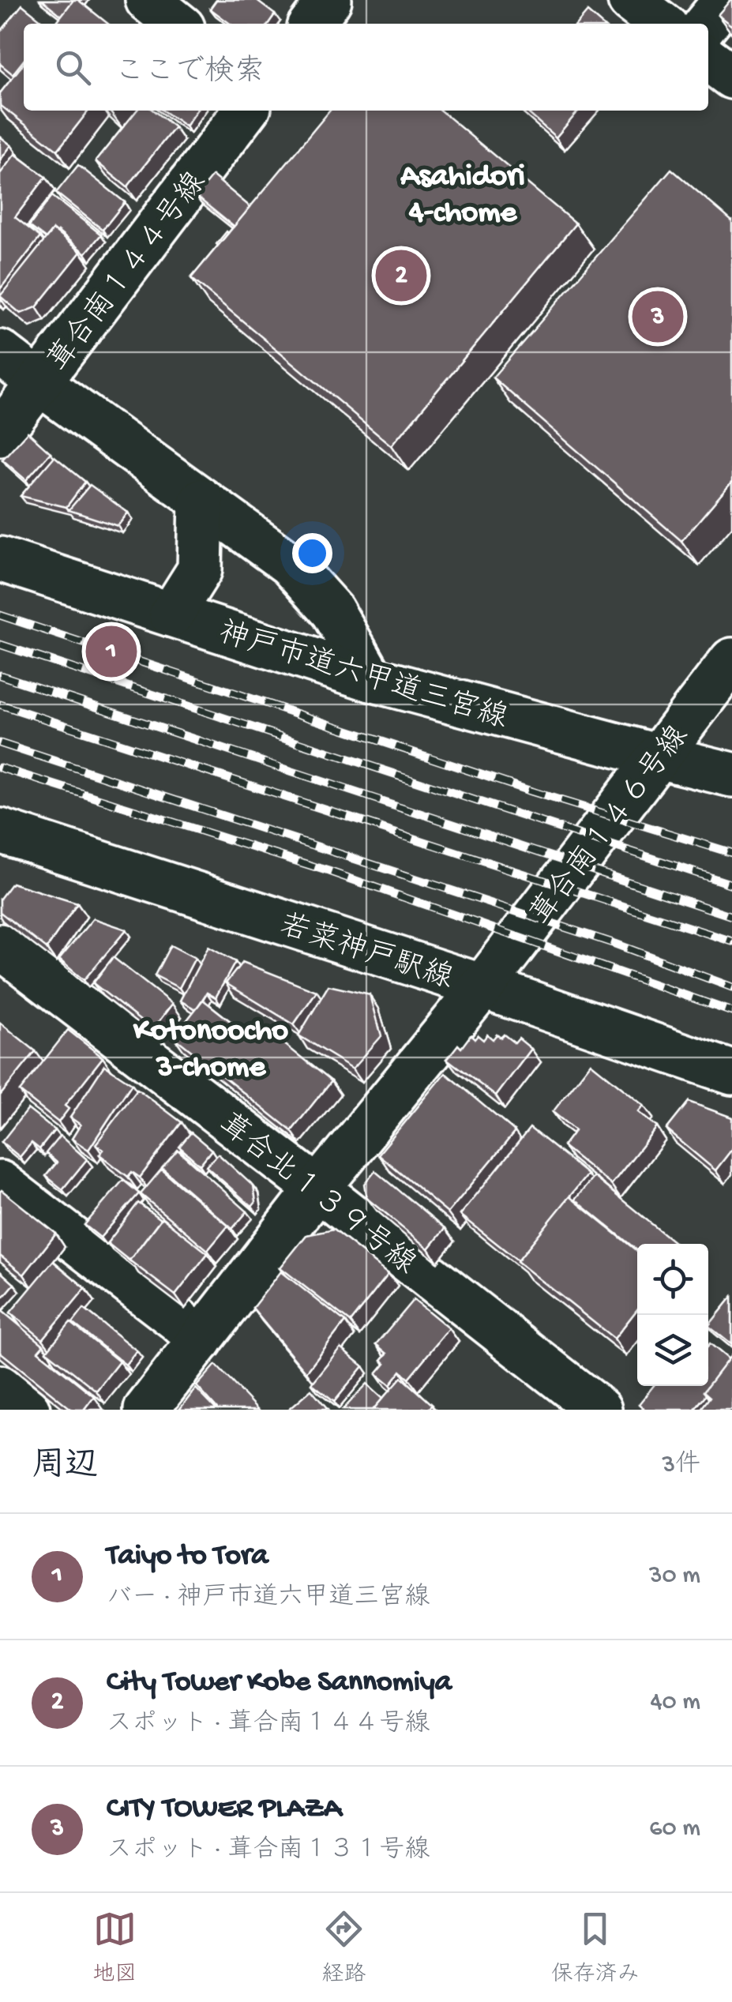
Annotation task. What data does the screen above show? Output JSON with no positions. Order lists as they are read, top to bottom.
{
  "streets": {
    "street": [
      "葺合南１４４号線",
      "神戸市道六甲道三宮線",
      "葺合南１４６号線",
      "若菜神戸駅線",
      "葺合北１３９号線"
    ]
  },
  "crossings": [
    ["神戸市道六甲道三宮線", "葺合南１４６号線"],
    ["葺合南１４６号線", "若菜神戸駅線"],
    ["葺合南１４６号線", "葺合北１３９号線"]
  ],
  "districts": ["Asahidori 4-chome", "Kotonoocho 3-chome"],
  "page": {
    "search": "ここで検索",
    "pins": ["2", "3", "1"],
    "heading": ["周辺", "3件"],
    "list": [
      {
        "mark": "1",
        "name": "Taiyo to Tora",
        "note": "バー · 神戸市道六甲道三宮線",
        "value": "30 m"
      },
      {
        "mark": "2",
        "name": "City Tower Kobe Sannomiya",
        "note": "スポット · 葺合南１４４号線",
        "value": "40 m"
      },
      {
        "mark": "3",
        "name": "CITY TOWER PLAZA",
        "note": "スポット · 葺合南１３１号線",
        "value": "60 m"
      }
    ],
    "nav": ["地図", "経路", "保存済み"]
  }
}
